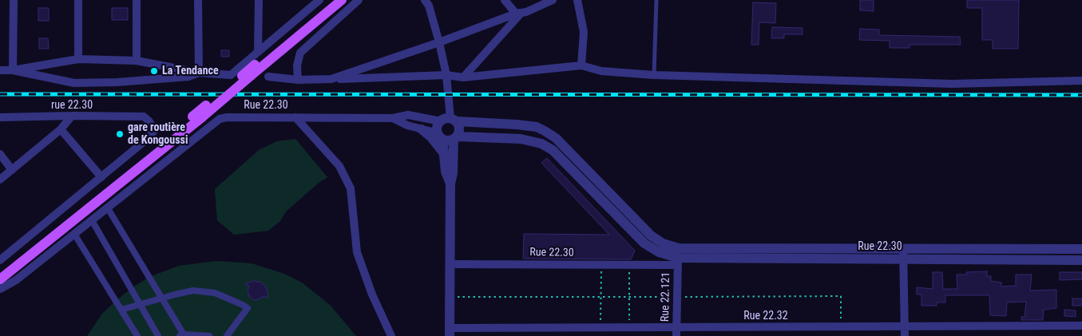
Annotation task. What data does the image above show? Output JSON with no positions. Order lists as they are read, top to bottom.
{
  "streets": {
    "street": [
      "rue 22.30",
      "Rue 22.30",
      "Rue 22.121",
      "Rue 22.32"
    ]
  },
  "crossings": [
    ["Rue 22.30", "Rue 22.121"],
    ["Rue 22.121", "Rue 22.32"]
  ],
  "places": ["La Tendance", "gare routière de Kongoussi"]
}
